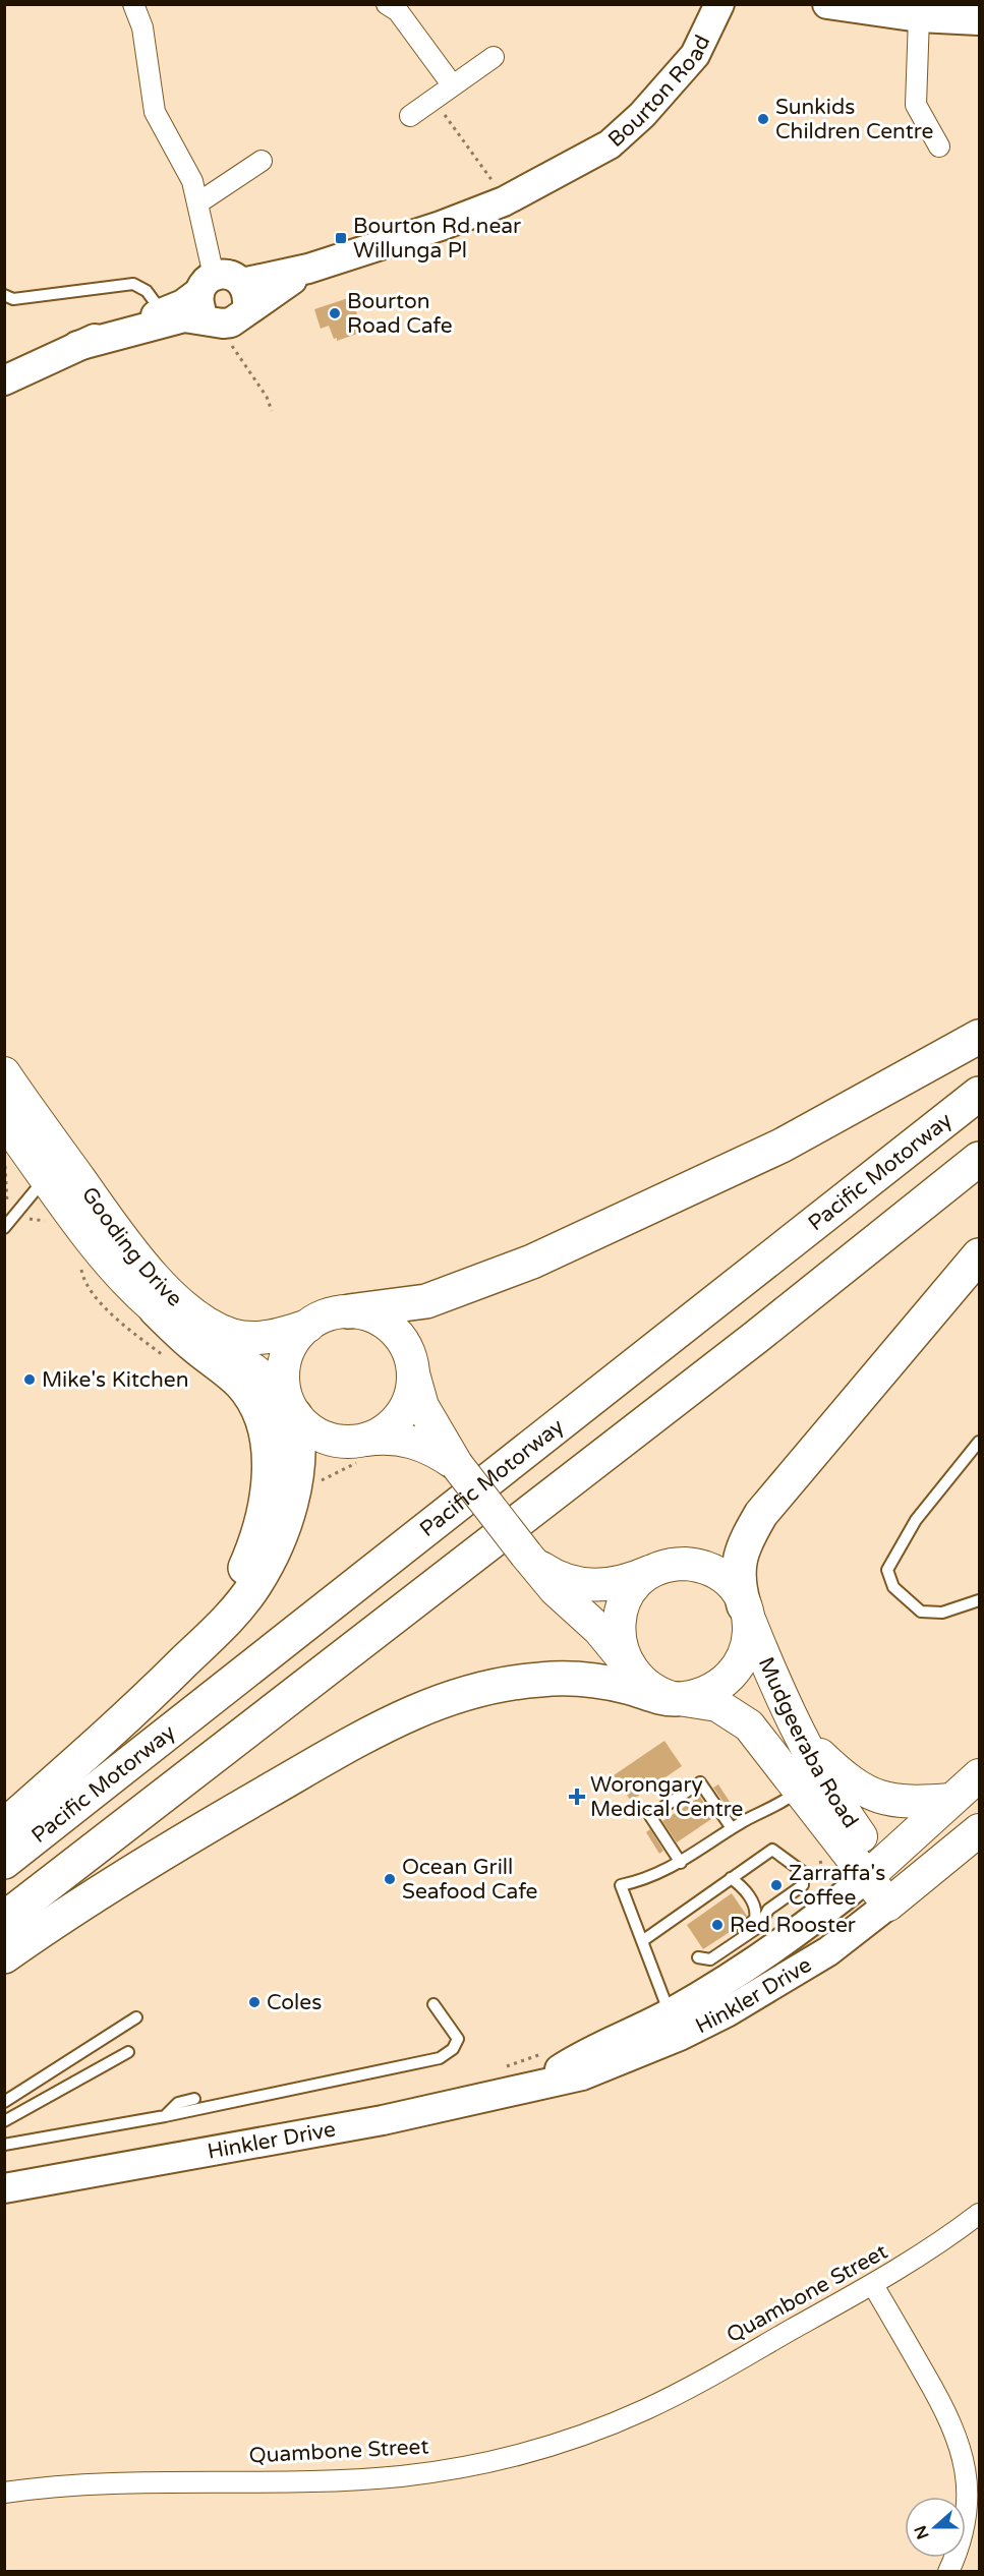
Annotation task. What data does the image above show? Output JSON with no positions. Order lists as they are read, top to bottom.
{
  "streets": {
    "highway": ["Pacific Motorway"],
    "main road": ["Gooding Drive", "Mudgeeraba Road"],
    "street": ["Bourton Road", "Hinkler Drive", "Quambone Street"]
  },
  "crossings": [
    ["Mudgeeraba Road", "Hinkler Drive"]
  ],
  "places": {
    "other": [
      "Sunkids Children Centre",
      "Bourton Road Cafe",
      "Mike's Kitchen",
      "Ocean Grill Seafood Cafe",
      "Zarraffa's Coffee",
      "Red Rooster",
      "Coles"
    ],
    "transit": ["Bourton Rd near Willunga Pl"],
    "health": ["Worongary Medical Centre"]
  },
  "north": "left"
}
